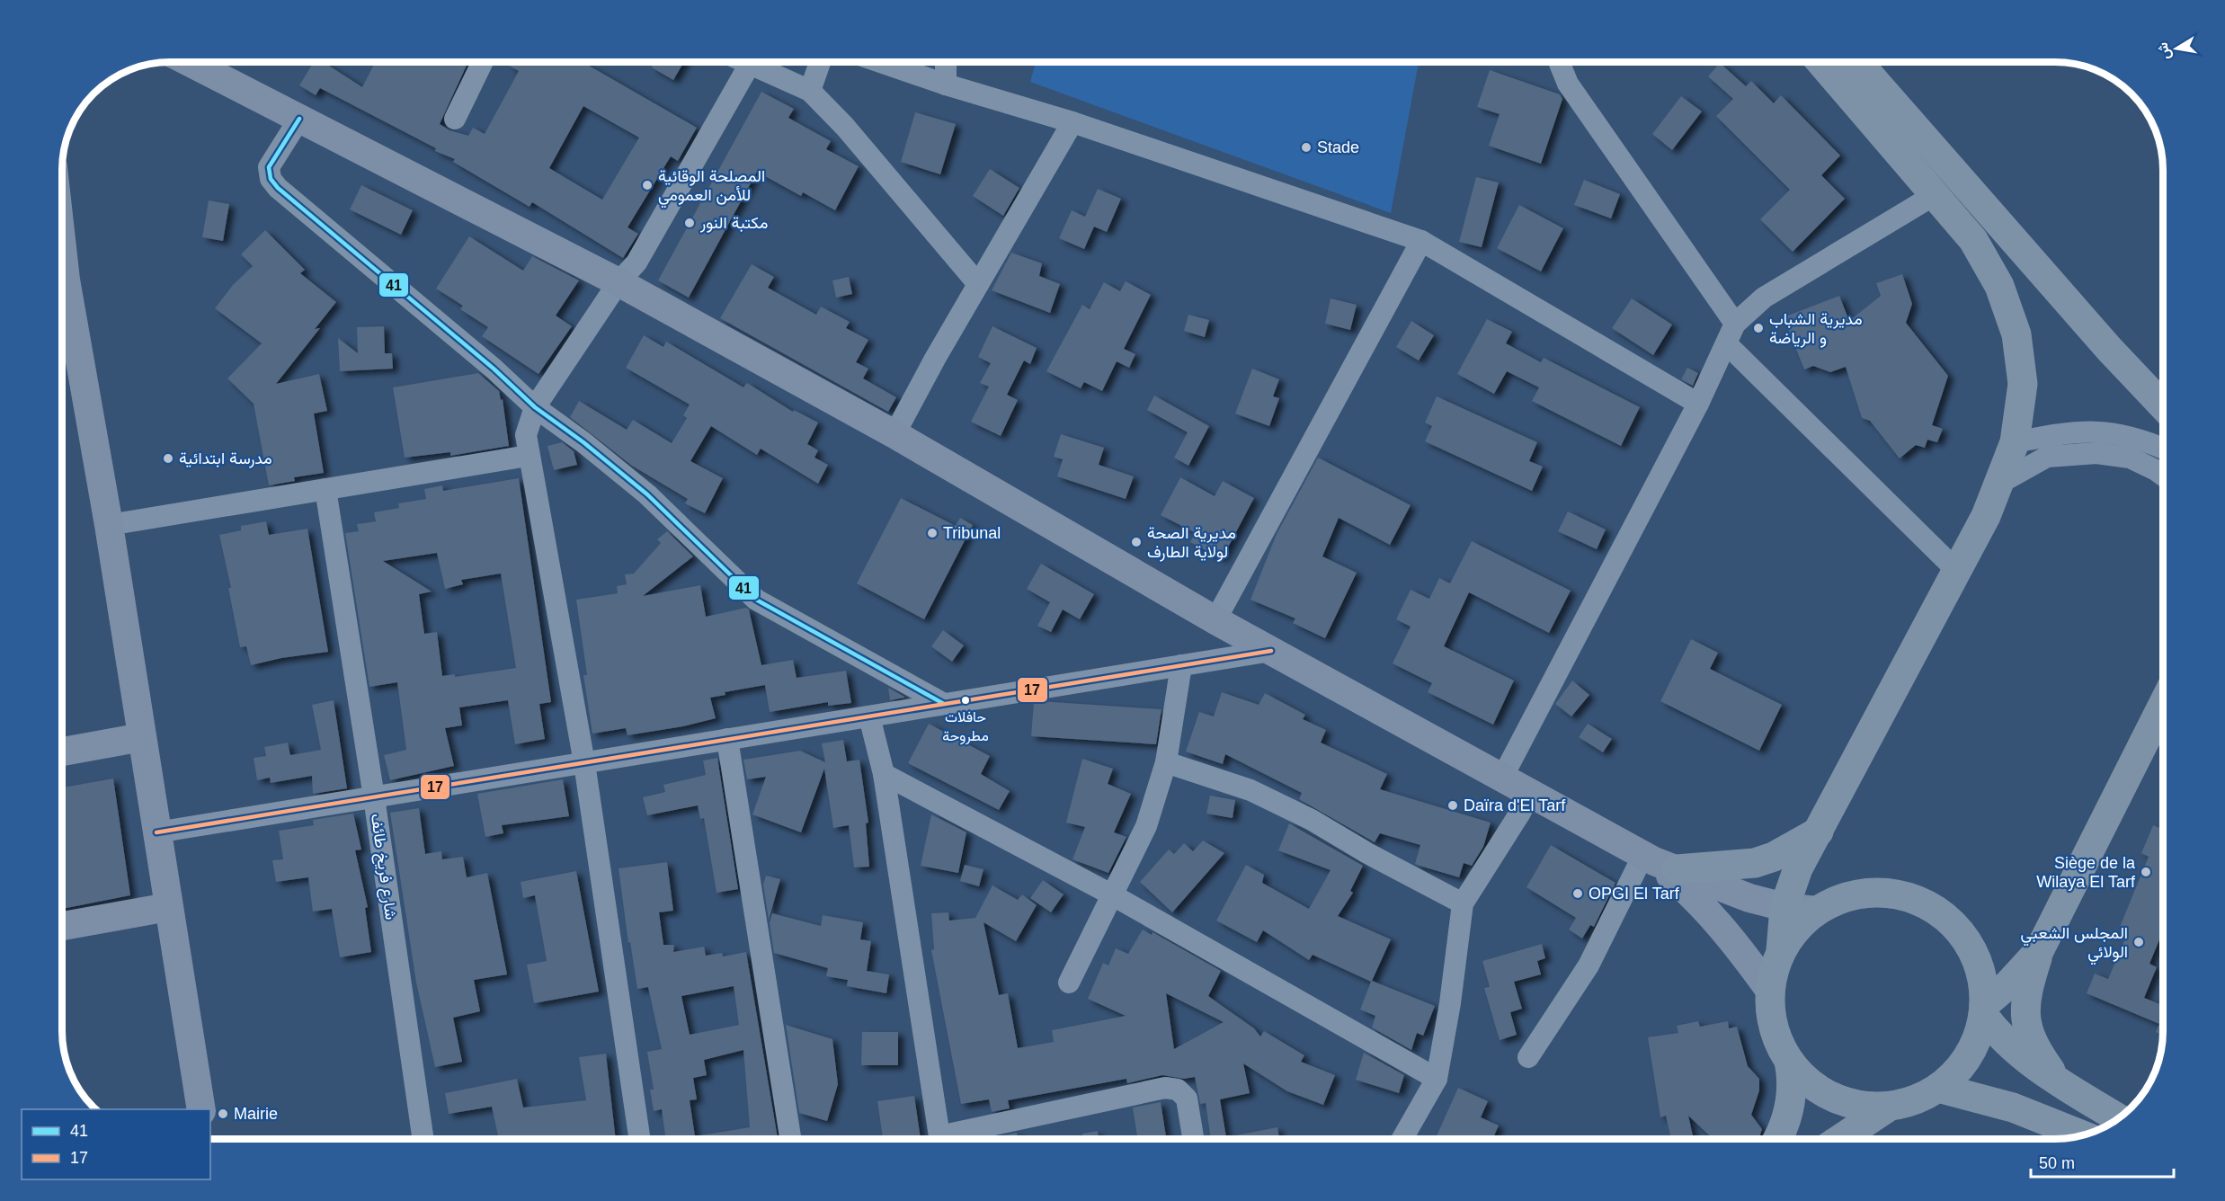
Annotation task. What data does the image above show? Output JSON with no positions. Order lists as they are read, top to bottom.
{
  "streets": {
    "street": ["شارع فريخ طائف"]
  },
  "places": [
    "Stade",
    "المصلحة الوقائية للأمن العمومي",
    "مكتبة النور",
    "مديرية الشباب و الرياضة",
    "مدرسة ابتدائية",
    "Tribunal",
    "مديرية الصحة لولاية الطارف",
    "حافلات مطروحة",
    "Daïra d'El Tarf",
    "Siège de la Wilaya El Tarf",
    "OPGI El Tarf",
    "المجلس الشعبي الولائي",
    "Mairie"
  ],
  "lines": ["transit line 41", "transit line 17"],
  "legend": ["41", "17"],
  "scale_bar": "50 m",
  "north": "left"
}
